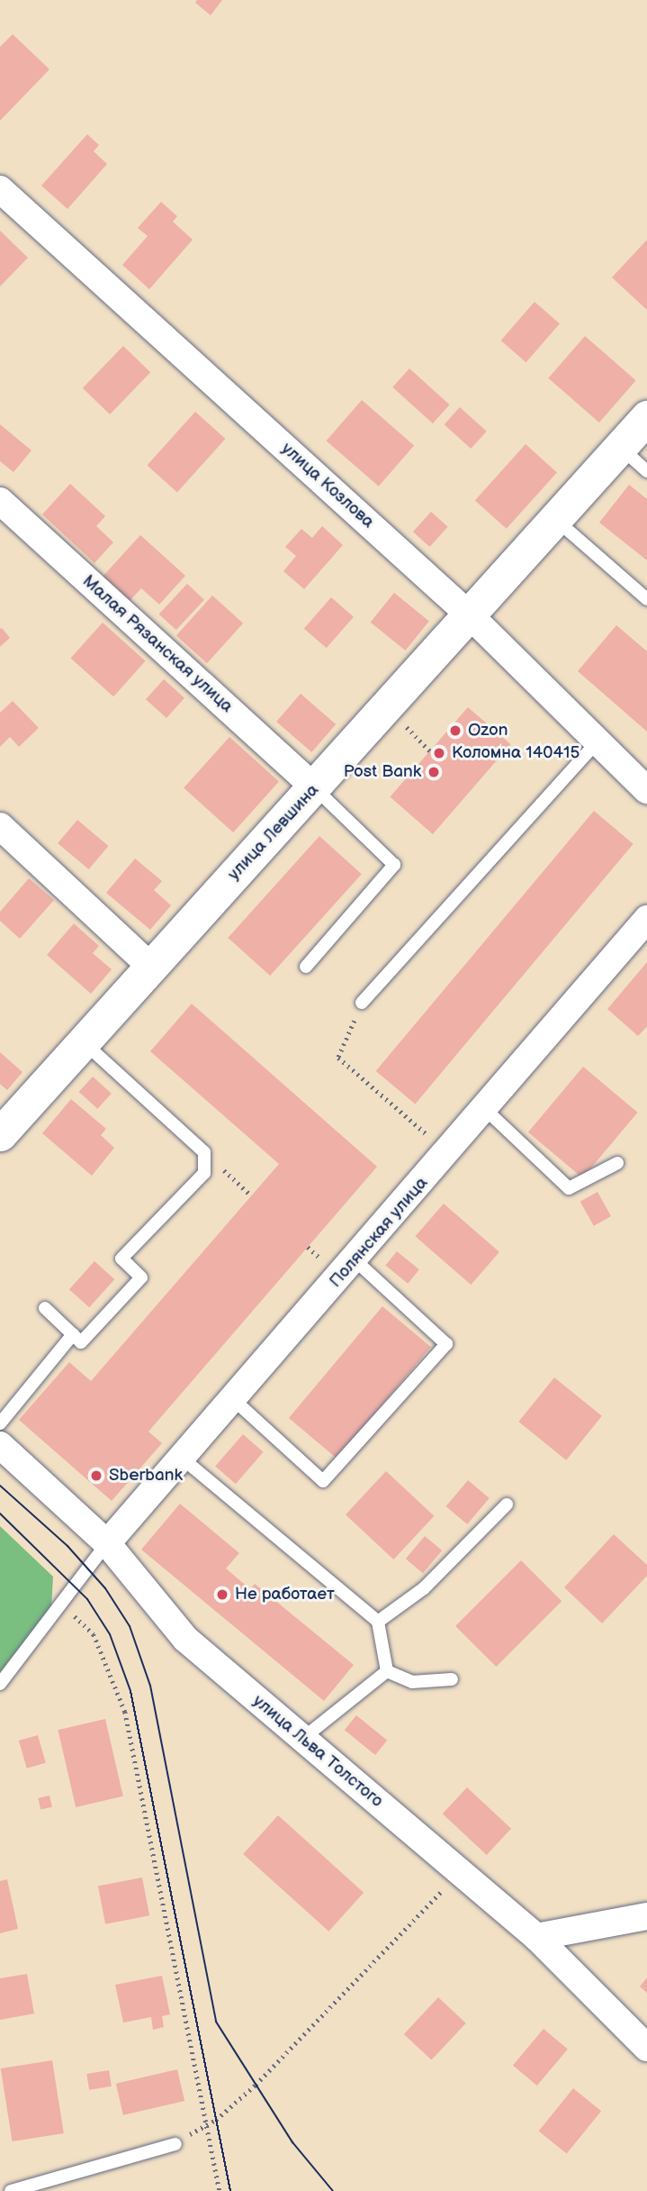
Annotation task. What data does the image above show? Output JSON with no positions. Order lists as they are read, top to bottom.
{
  "streets": {
    "street": [
      "улица Козлова",
      "Малая Рязанская улица",
      "улица Левшина",
      "Полянская улица",
      "улица Льва Толстого"
    ]
  },
  "crossings": [
    ["улица Козлова", "улица Левшина"],
    ["Малая Рязанская улица", "улица Левшина"],
    ["Полянская улица", "улица Льва Толстого"]
  ],
  "places": [
    "Ozon",
    "Коломна 140415",
    "Post Bank",
    "Sberbank",
    "Не работает"
  ]
}
